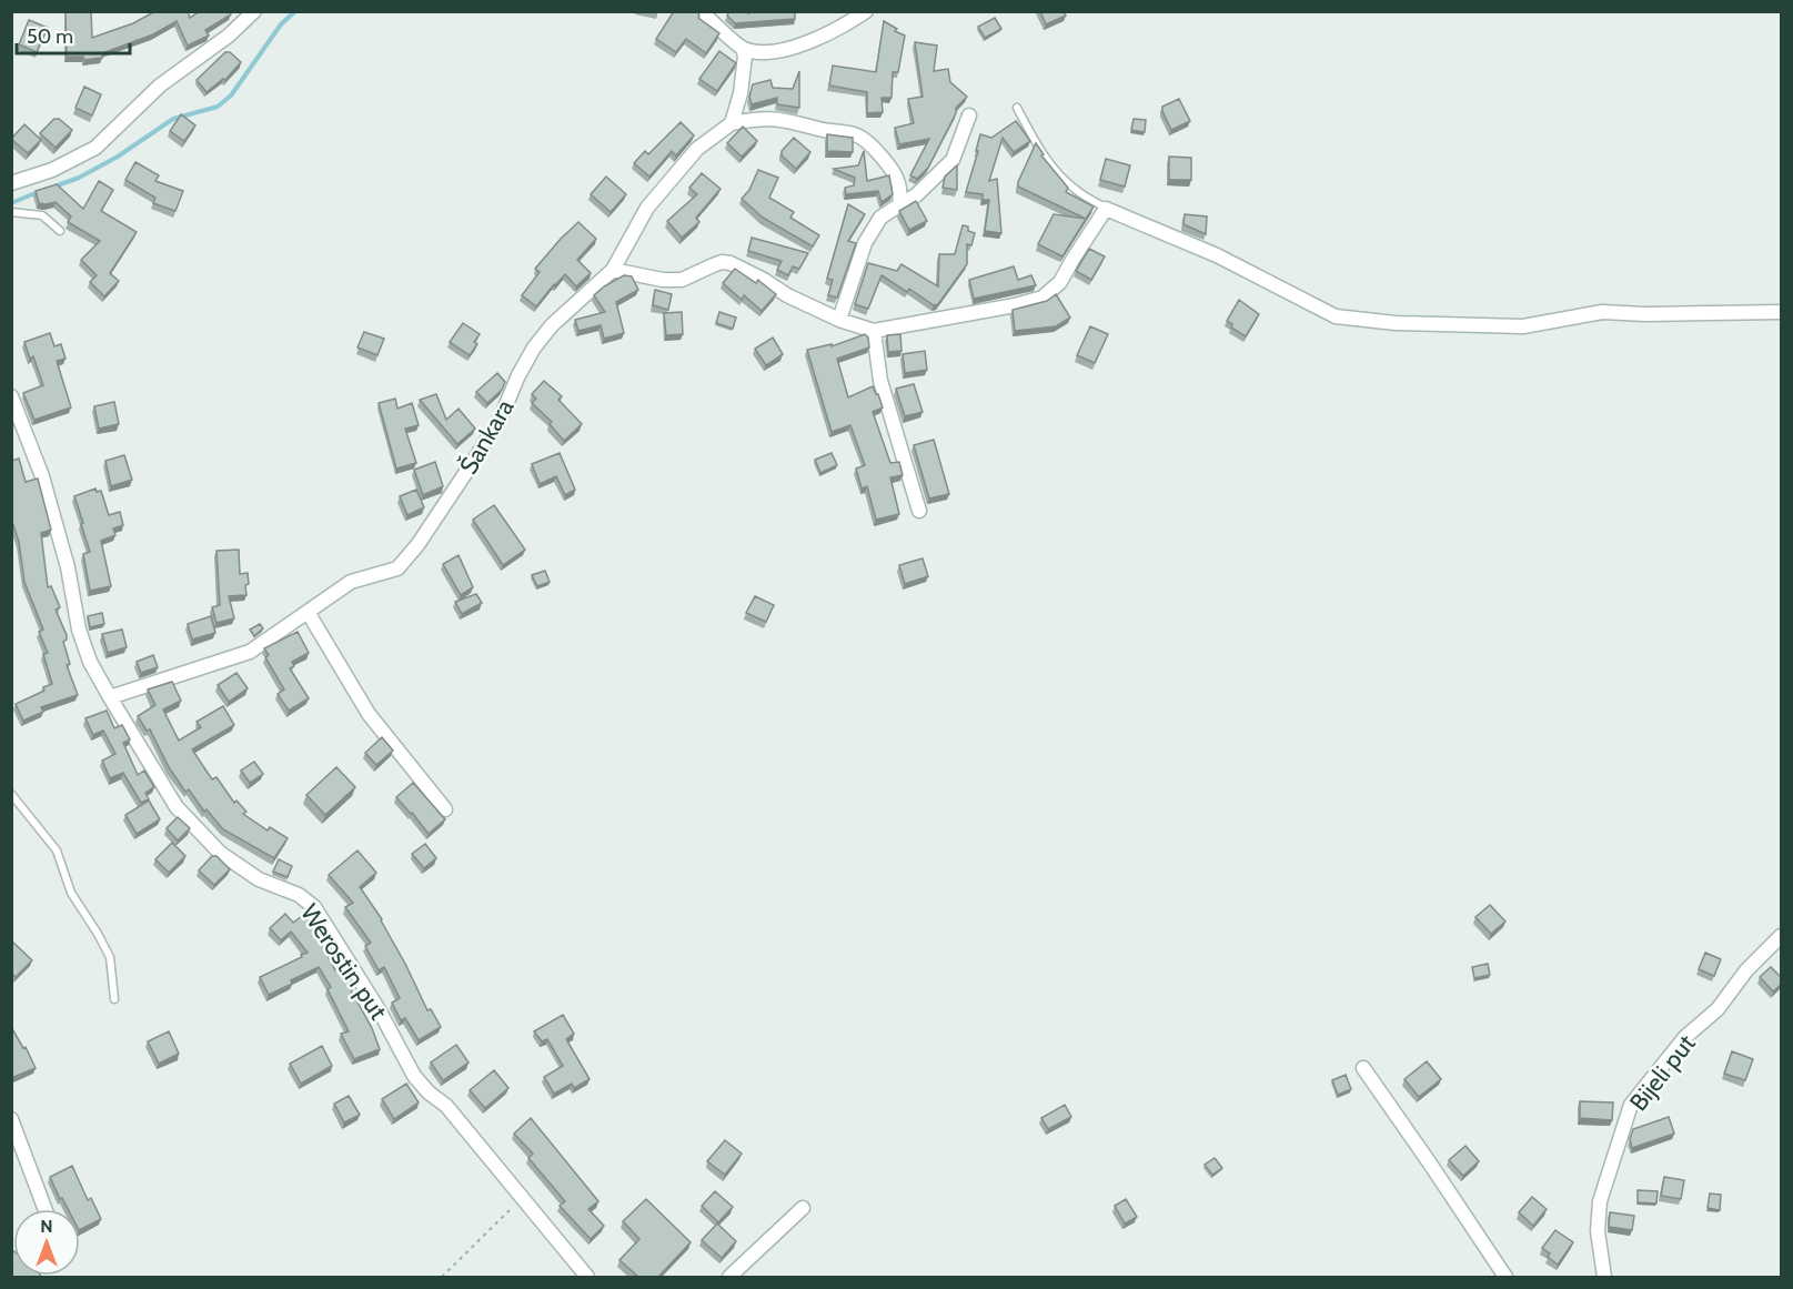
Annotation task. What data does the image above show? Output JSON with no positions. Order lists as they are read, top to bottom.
{
  "streets": {
    "street": ["Šankara", "Werostin put", "Bijeli put"]
  },
  "crossings": [
    ["Šankara", "Werostin put"]
  ],
  "scale_bar": "50 m",
  "north": "top"
}
